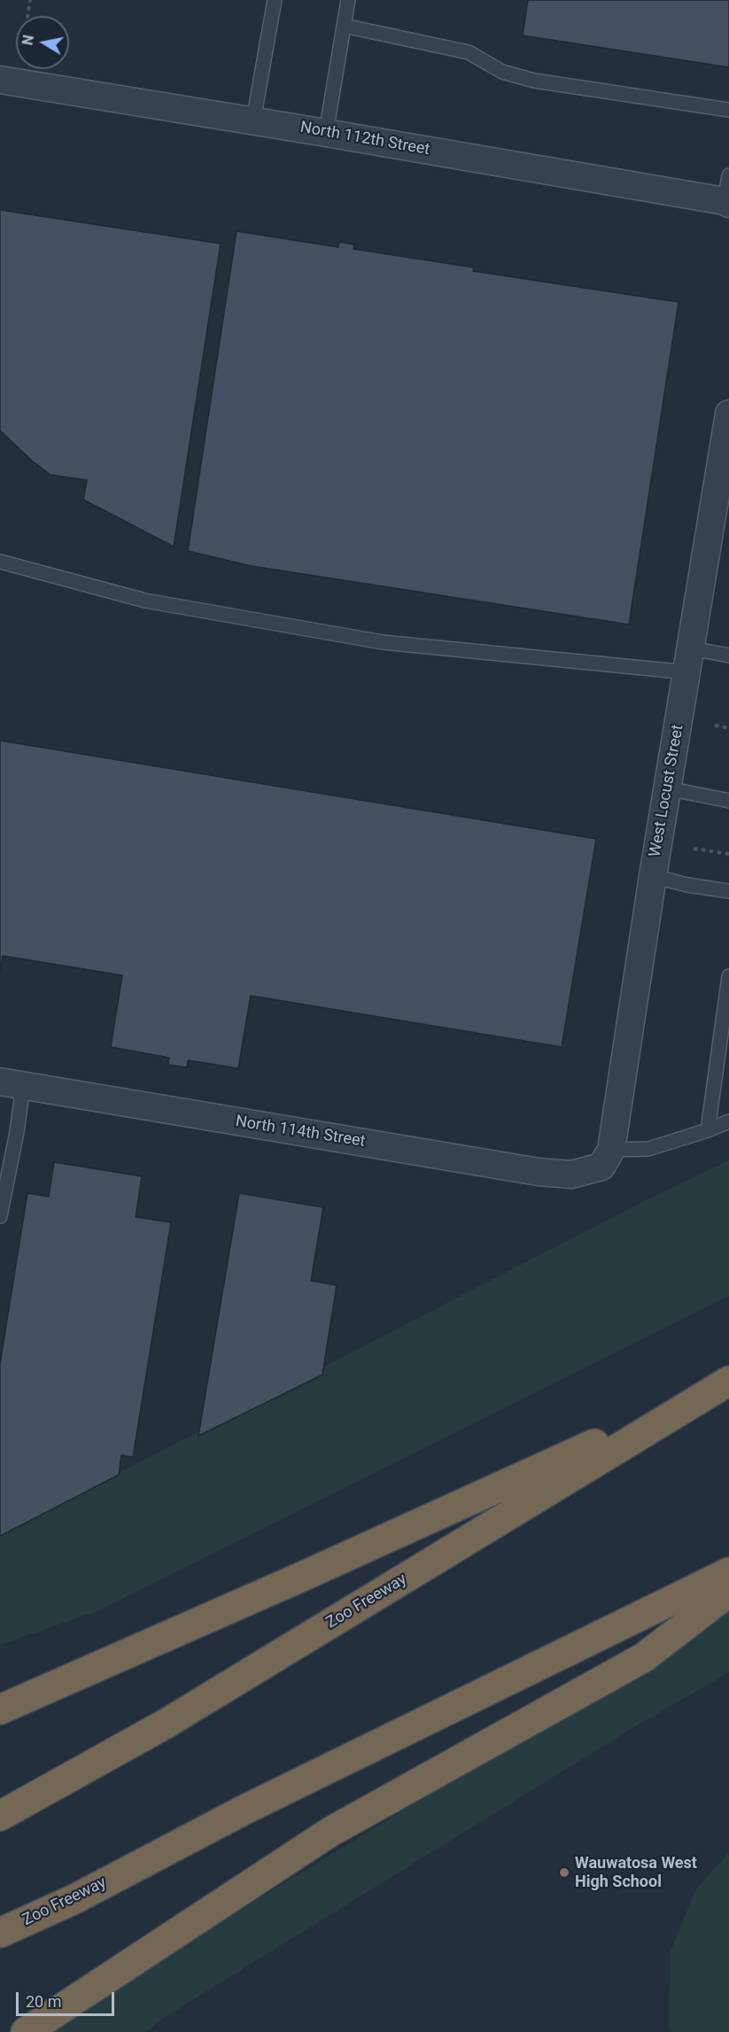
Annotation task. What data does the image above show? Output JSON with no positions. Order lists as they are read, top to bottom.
{
  "streets": {
    "highway": ["Zoo Freeway"],
    "street": ["North 112th Street", "West Locust Street", "North 114th Street"]
  },
  "crossings": [
    ["West Locust Street", "North 114th Street"]
  ],
  "places": ["Wauwatosa West High School"],
  "scale_bar": "20 m",
  "north": "left"
}
